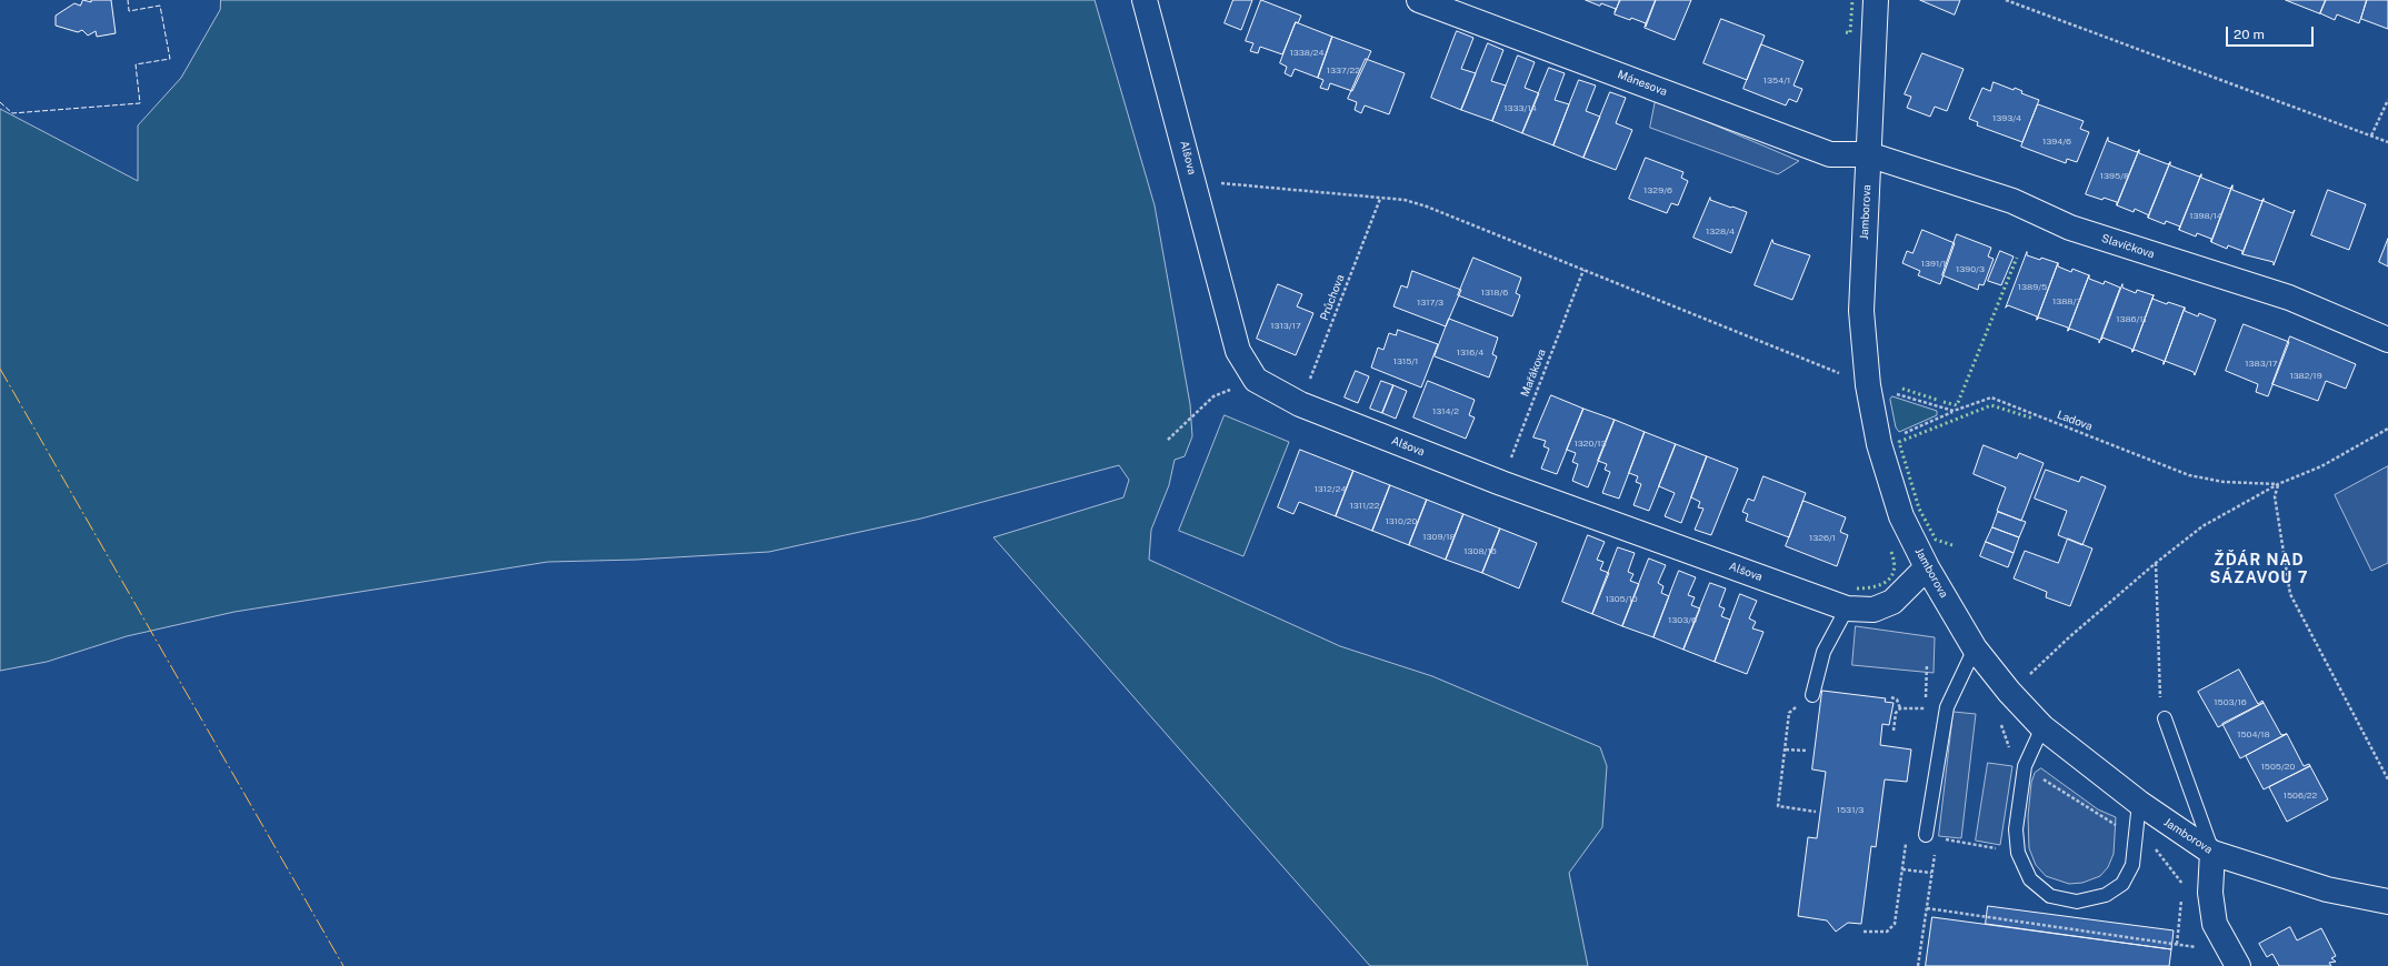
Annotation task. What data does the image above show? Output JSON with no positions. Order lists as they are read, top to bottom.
{
  "streets": {
    "street": [
      "Mánesova",
      "Alšova",
      "Jamborova",
      "Slavíčkova"
    ],
    "path": ["Průchova", "Mařákova", "Ladova"]
  },
  "crossings": [
    ["Mánesova", "Jamborova"],
    ["Mánesova", "Slavíčkova"],
    ["Alšova", "Jamborova"],
    ["Alšova", "Průchova"],
    ["Alšova", "Mařákova"],
    ["Jamborova", "Slavíčkova"]
  ],
  "districts": ["ŽĎÁR NAD SÁZAVOU 7"],
  "house_numbers": [
    "1338/24",
    "1337/22",
    "1354/1",
    "1333/14",
    "1393/4",
    "1394/6",
    "1395/8",
    "1329/6",
    "1398/14",
    "1328/4",
    "1391/1",
    "1390/3",
    "1389/5",
    "1318/6",
    "1388/7",
    "1317/3",
    "1386/11",
    "1313/17",
    "1316/4",
    "1315/1",
    "1383/17",
    "1382/19",
    "1314/2",
    "1320/13",
    "1312/24",
    "1311/22",
    "1310/20",
    "1309/18",
    "1326/1",
    "1308/16",
    "1305/10",
    "1303/6",
    "1503/16",
    "1504/18",
    "1505/20",
    "1506/22",
    "1531/3"
  ],
  "scale_bar": "20 m"
}
